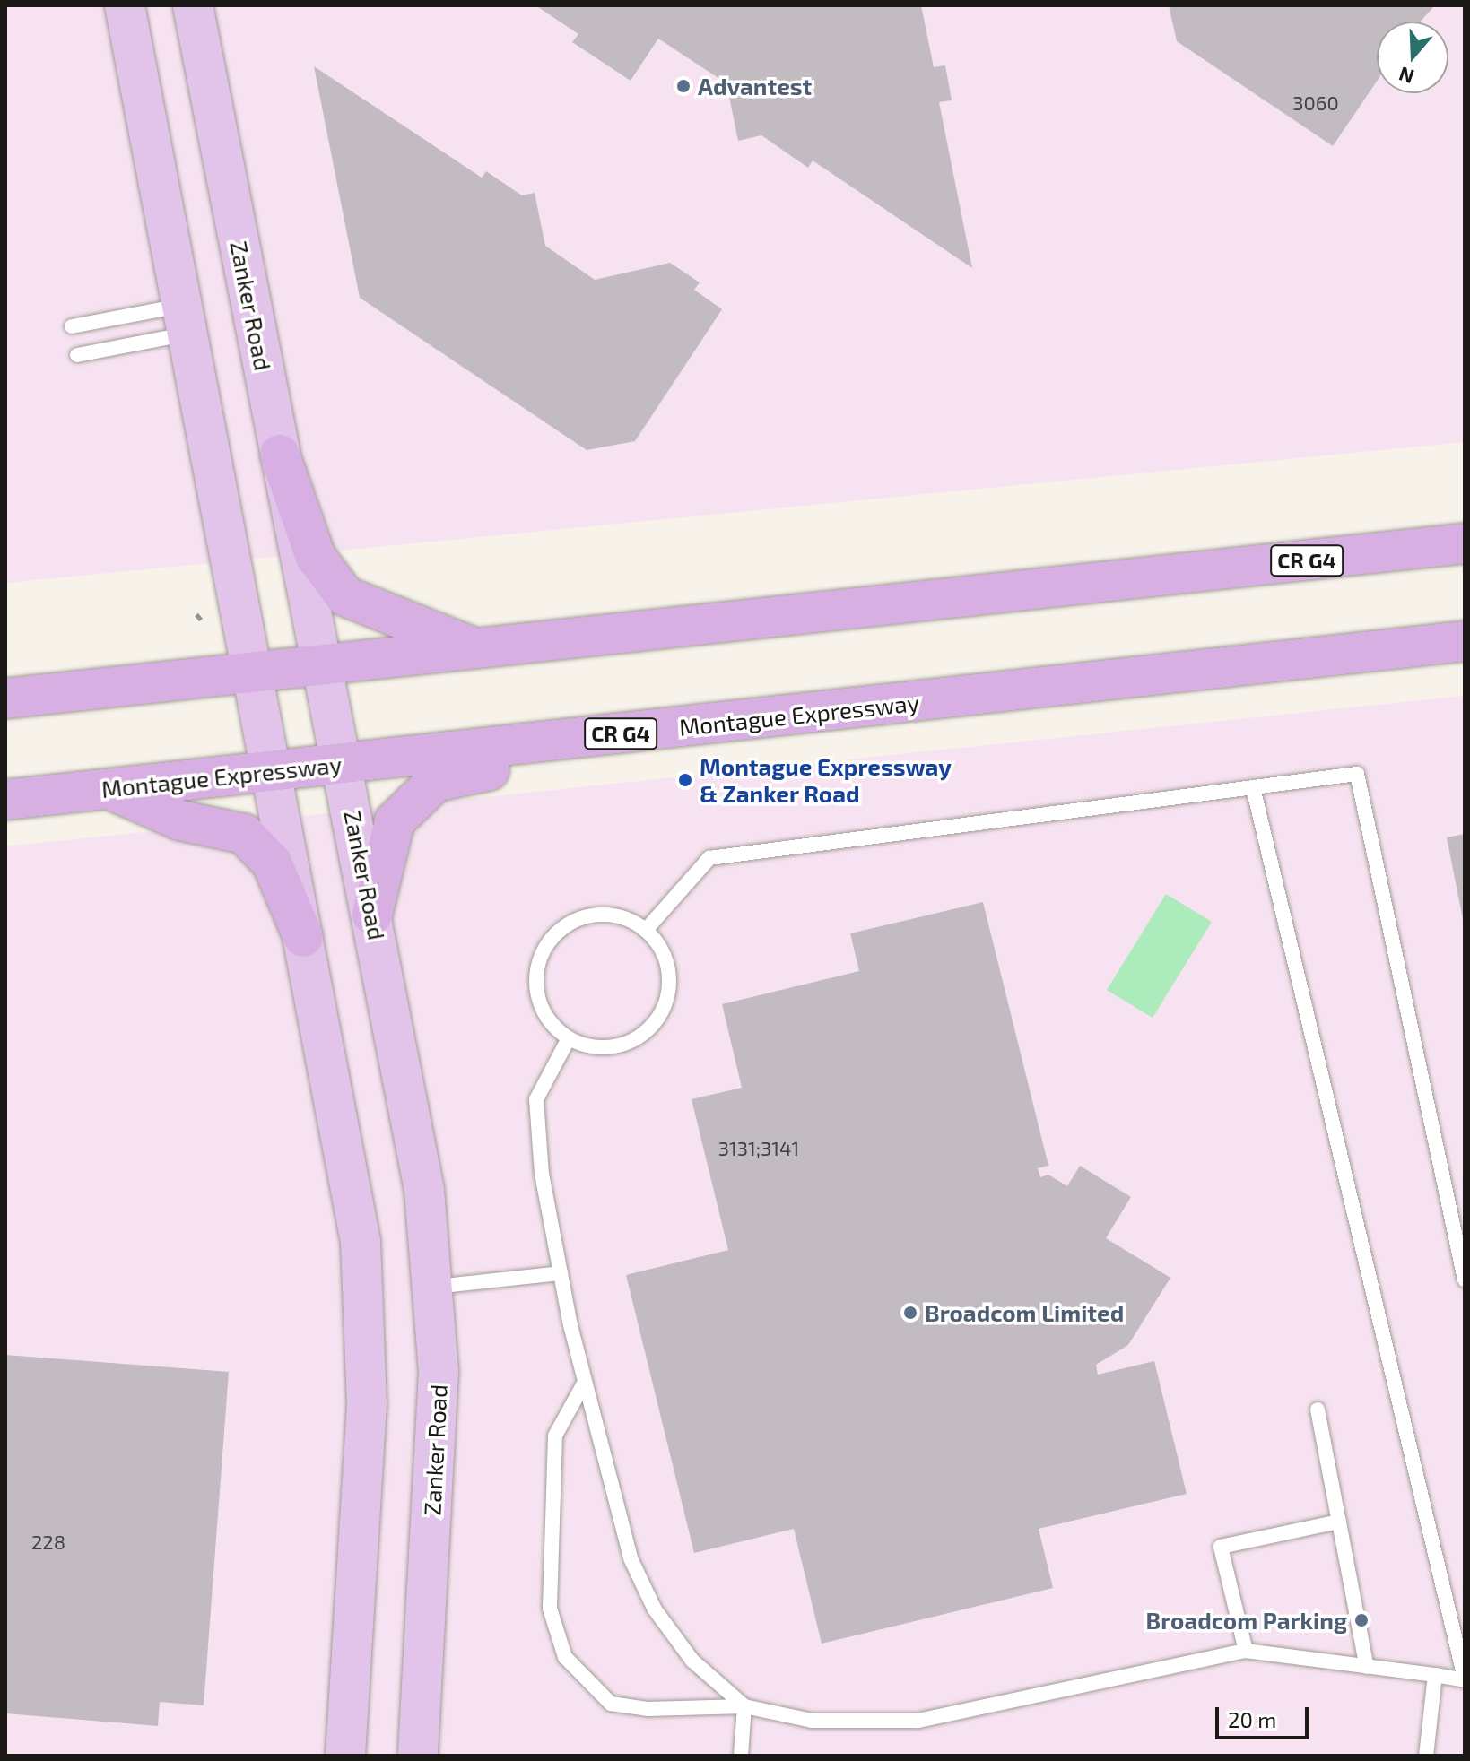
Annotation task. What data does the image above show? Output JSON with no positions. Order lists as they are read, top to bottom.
{
  "streets": {
    "highway": ["CR G4", "Montague Expressway"],
    "main road": ["Zanker Road"]
  },
  "crossings": [
    ["Zanker Road", "CR G4"],
    ["Zanker Road", "Montague Expressway"]
  ],
  "places": [
    "Advantest",
    "Montague Expressway & Zanker Road",
    "Broadcom Limited",
    "Broadcom Parking"
  ],
  "house_numbers": ["3060", "3131;3141", "228"],
  "scale_bar": "20 m",
  "north": "bottom"
}
